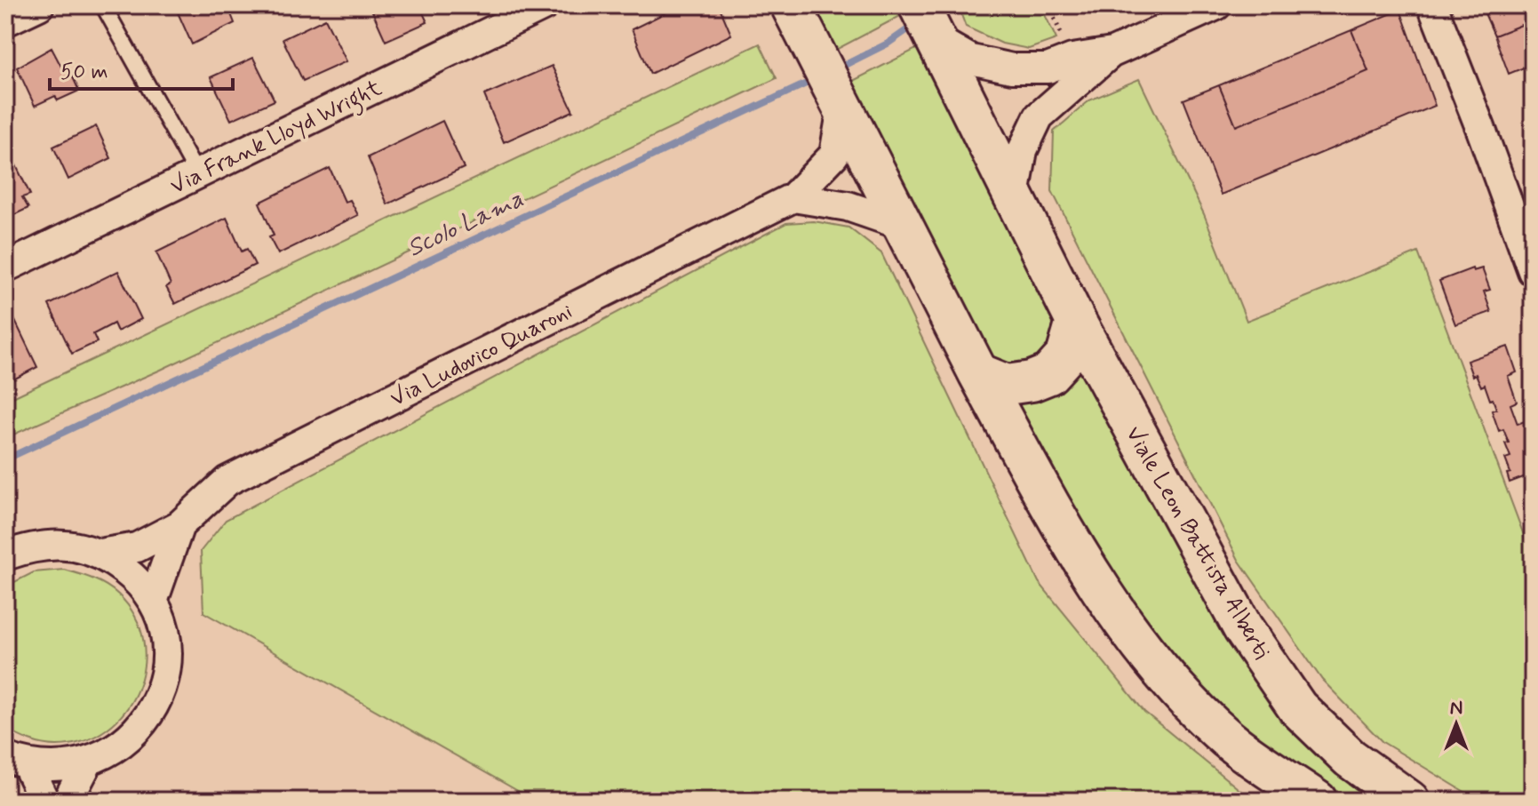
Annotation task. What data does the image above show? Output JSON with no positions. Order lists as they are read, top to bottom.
{
  "streets": {
    "main road": ["Viale Leon Battista Alberti"],
    "street": ["Via Frank Lloyd Wright", "Via Ludovico Quaroni"]
  },
  "water": ["Scolo Lama"],
  "scale_bar": "50 m",
  "north": "top"
}
